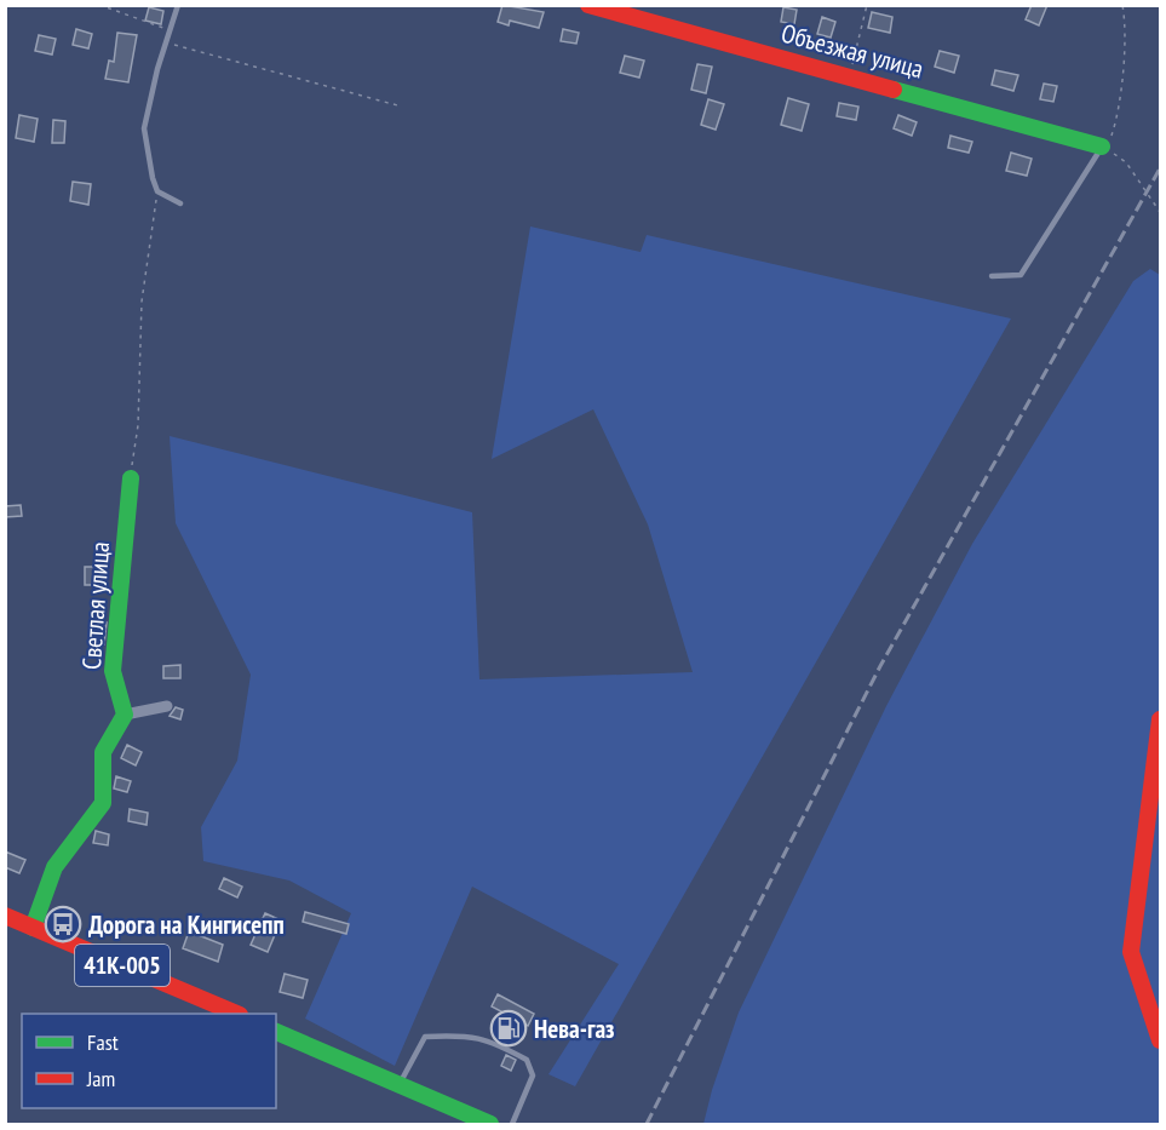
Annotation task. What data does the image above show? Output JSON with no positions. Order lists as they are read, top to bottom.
{
  "streets": {
    "street": ["Объезжая улица", "Светлая улица", "41К-005"]
  },
  "places": {
    "bus stop": ["Дорога на Кингисепп"],
    "fuel station": ["Нева-газ"]
  },
  "legend": ["Fast", "Jam"]
}
